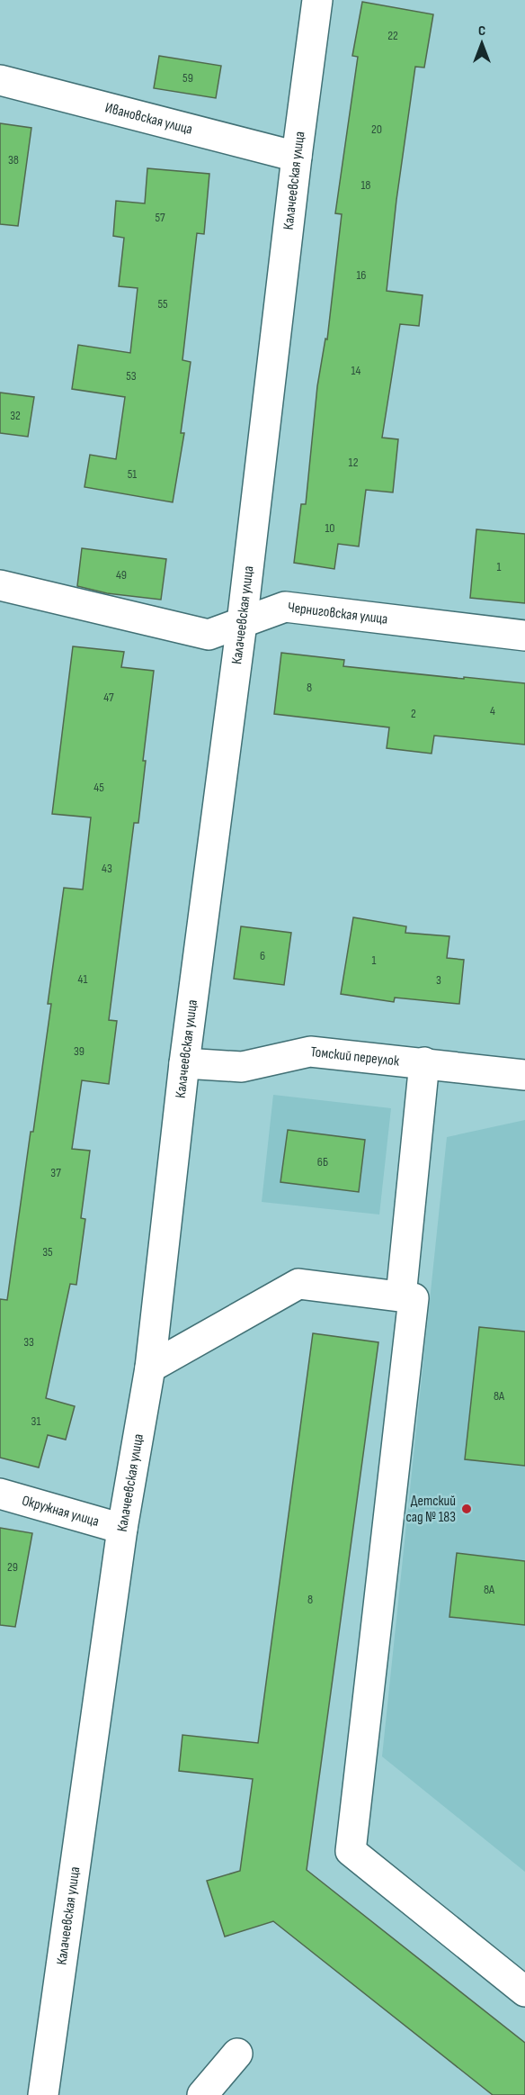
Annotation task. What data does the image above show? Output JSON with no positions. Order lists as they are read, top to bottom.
{
  "streets": {
    "street": [
      "Ивановская улица",
      "Калачеевская улица",
      "Черниговская улица",
      "Томский переулок",
      "Окружная улица"
    ]
  },
  "crossings": [
    ["Ивановская улица", "Калачеевская улица"],
    ["Калачеевская улица", "Черниговская улица"],
    ["Калачеевская улица", "Томский переулок"],
    ["Калачеевская улица", "Окружная улица"]
  ],
  "places": ["Детский сад № 183"],
  "house_numbers": [
    "22",
    "59",
    "20",
    "38",
    "18",
    "57",
    "16",
    "55",
    "14",
    "53",
    "32",
    "12",
    "51",
    "10",
    "1",
    "49",
    "8",
    "47",
    "4",
    "2",
    "45",
    "43",
    "6",
    "1",
    "41",
    "3",
    "39",
    "6Б",
    "37",
    "35",
    "33",
    "8А",
    "31",
    "29",
    "8А",
    "8"
  ],
  "north": "top"
}
